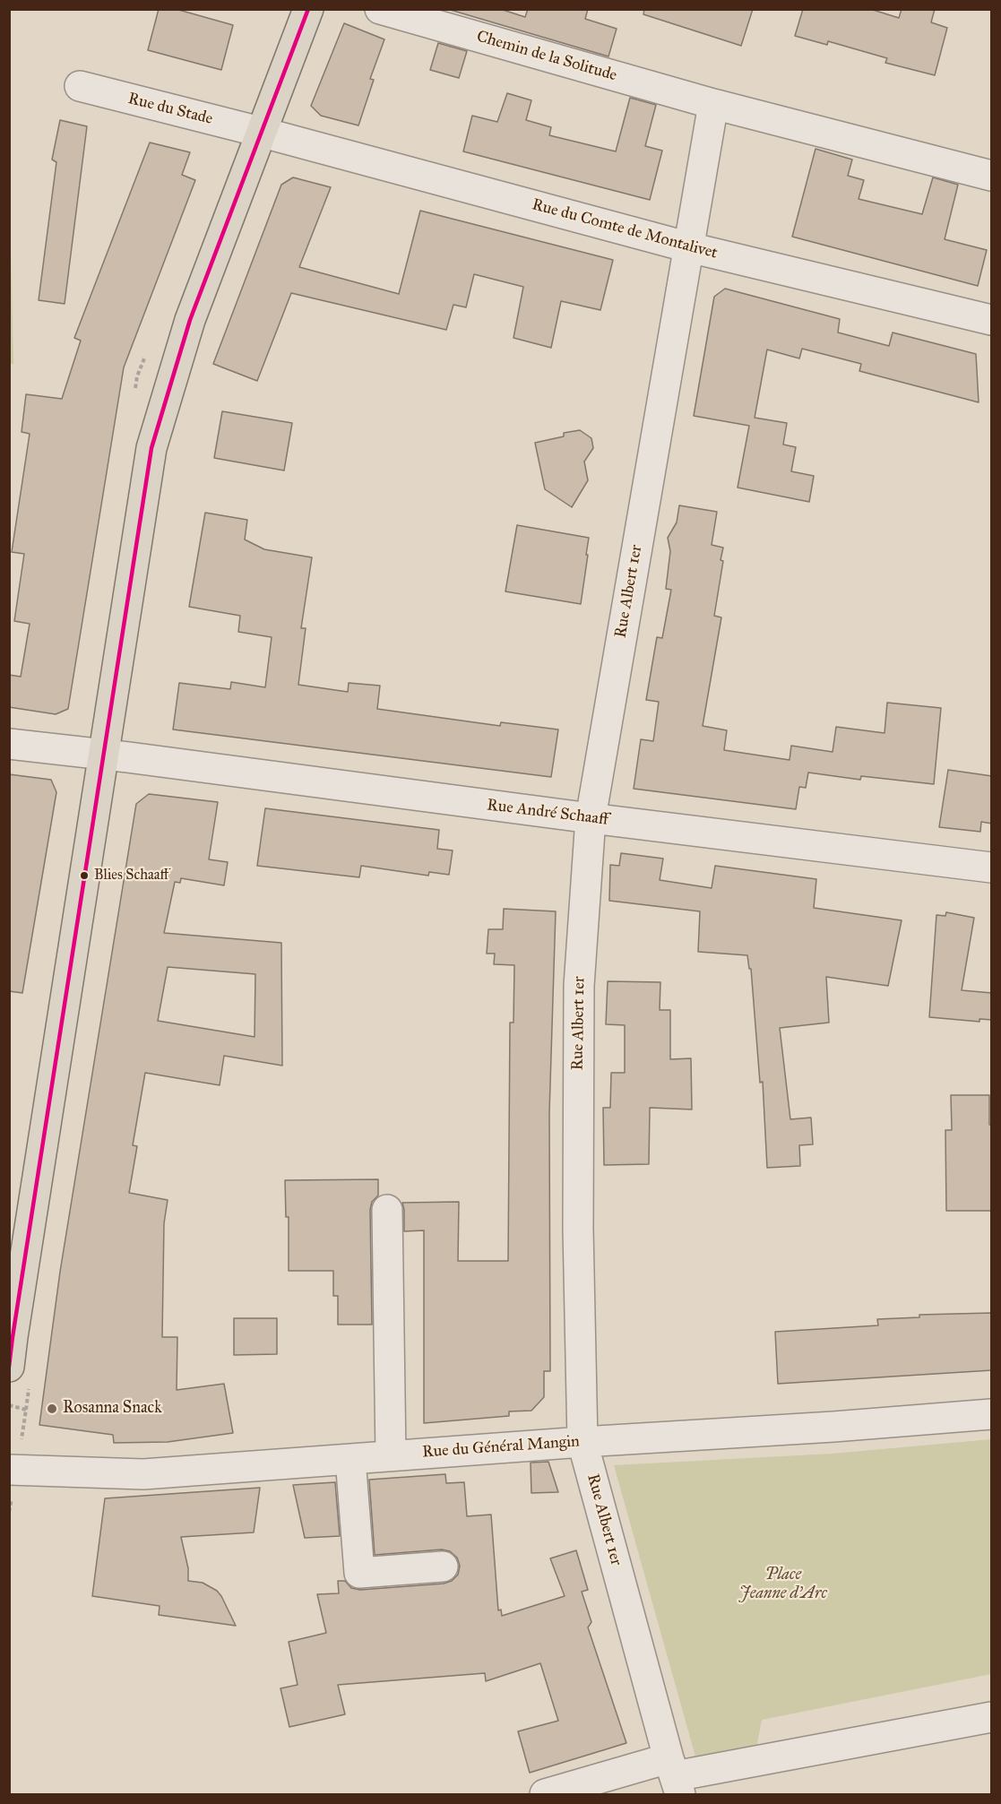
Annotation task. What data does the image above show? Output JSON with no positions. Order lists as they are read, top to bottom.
{
  "streets": {
    "street": [
      "Chemin de la Solitude",
      "Rue du Stade",
      "Rue du Comte de Montalivet",
      "Rue Albert 1er",
      "Rue André Schaaff",
      "Rue du Général Mangin"
    ]
  },
  "crossings": [
    ["Rue du Stade", "Rue du Comte de Montalivet"],
    ["Rue du Comte de Montalivet", "Rue Albert 1er"],
    ["Rue Albert 1er", "Rue André Schaaff"],
    ["Rue Albert 1er", "Rue du Général Mangin"]
  ],
  "parks": ["Place Jeanne d'Arc"],
  "places": ["Blies Schaaff", "Rosanna Snack"]
}
